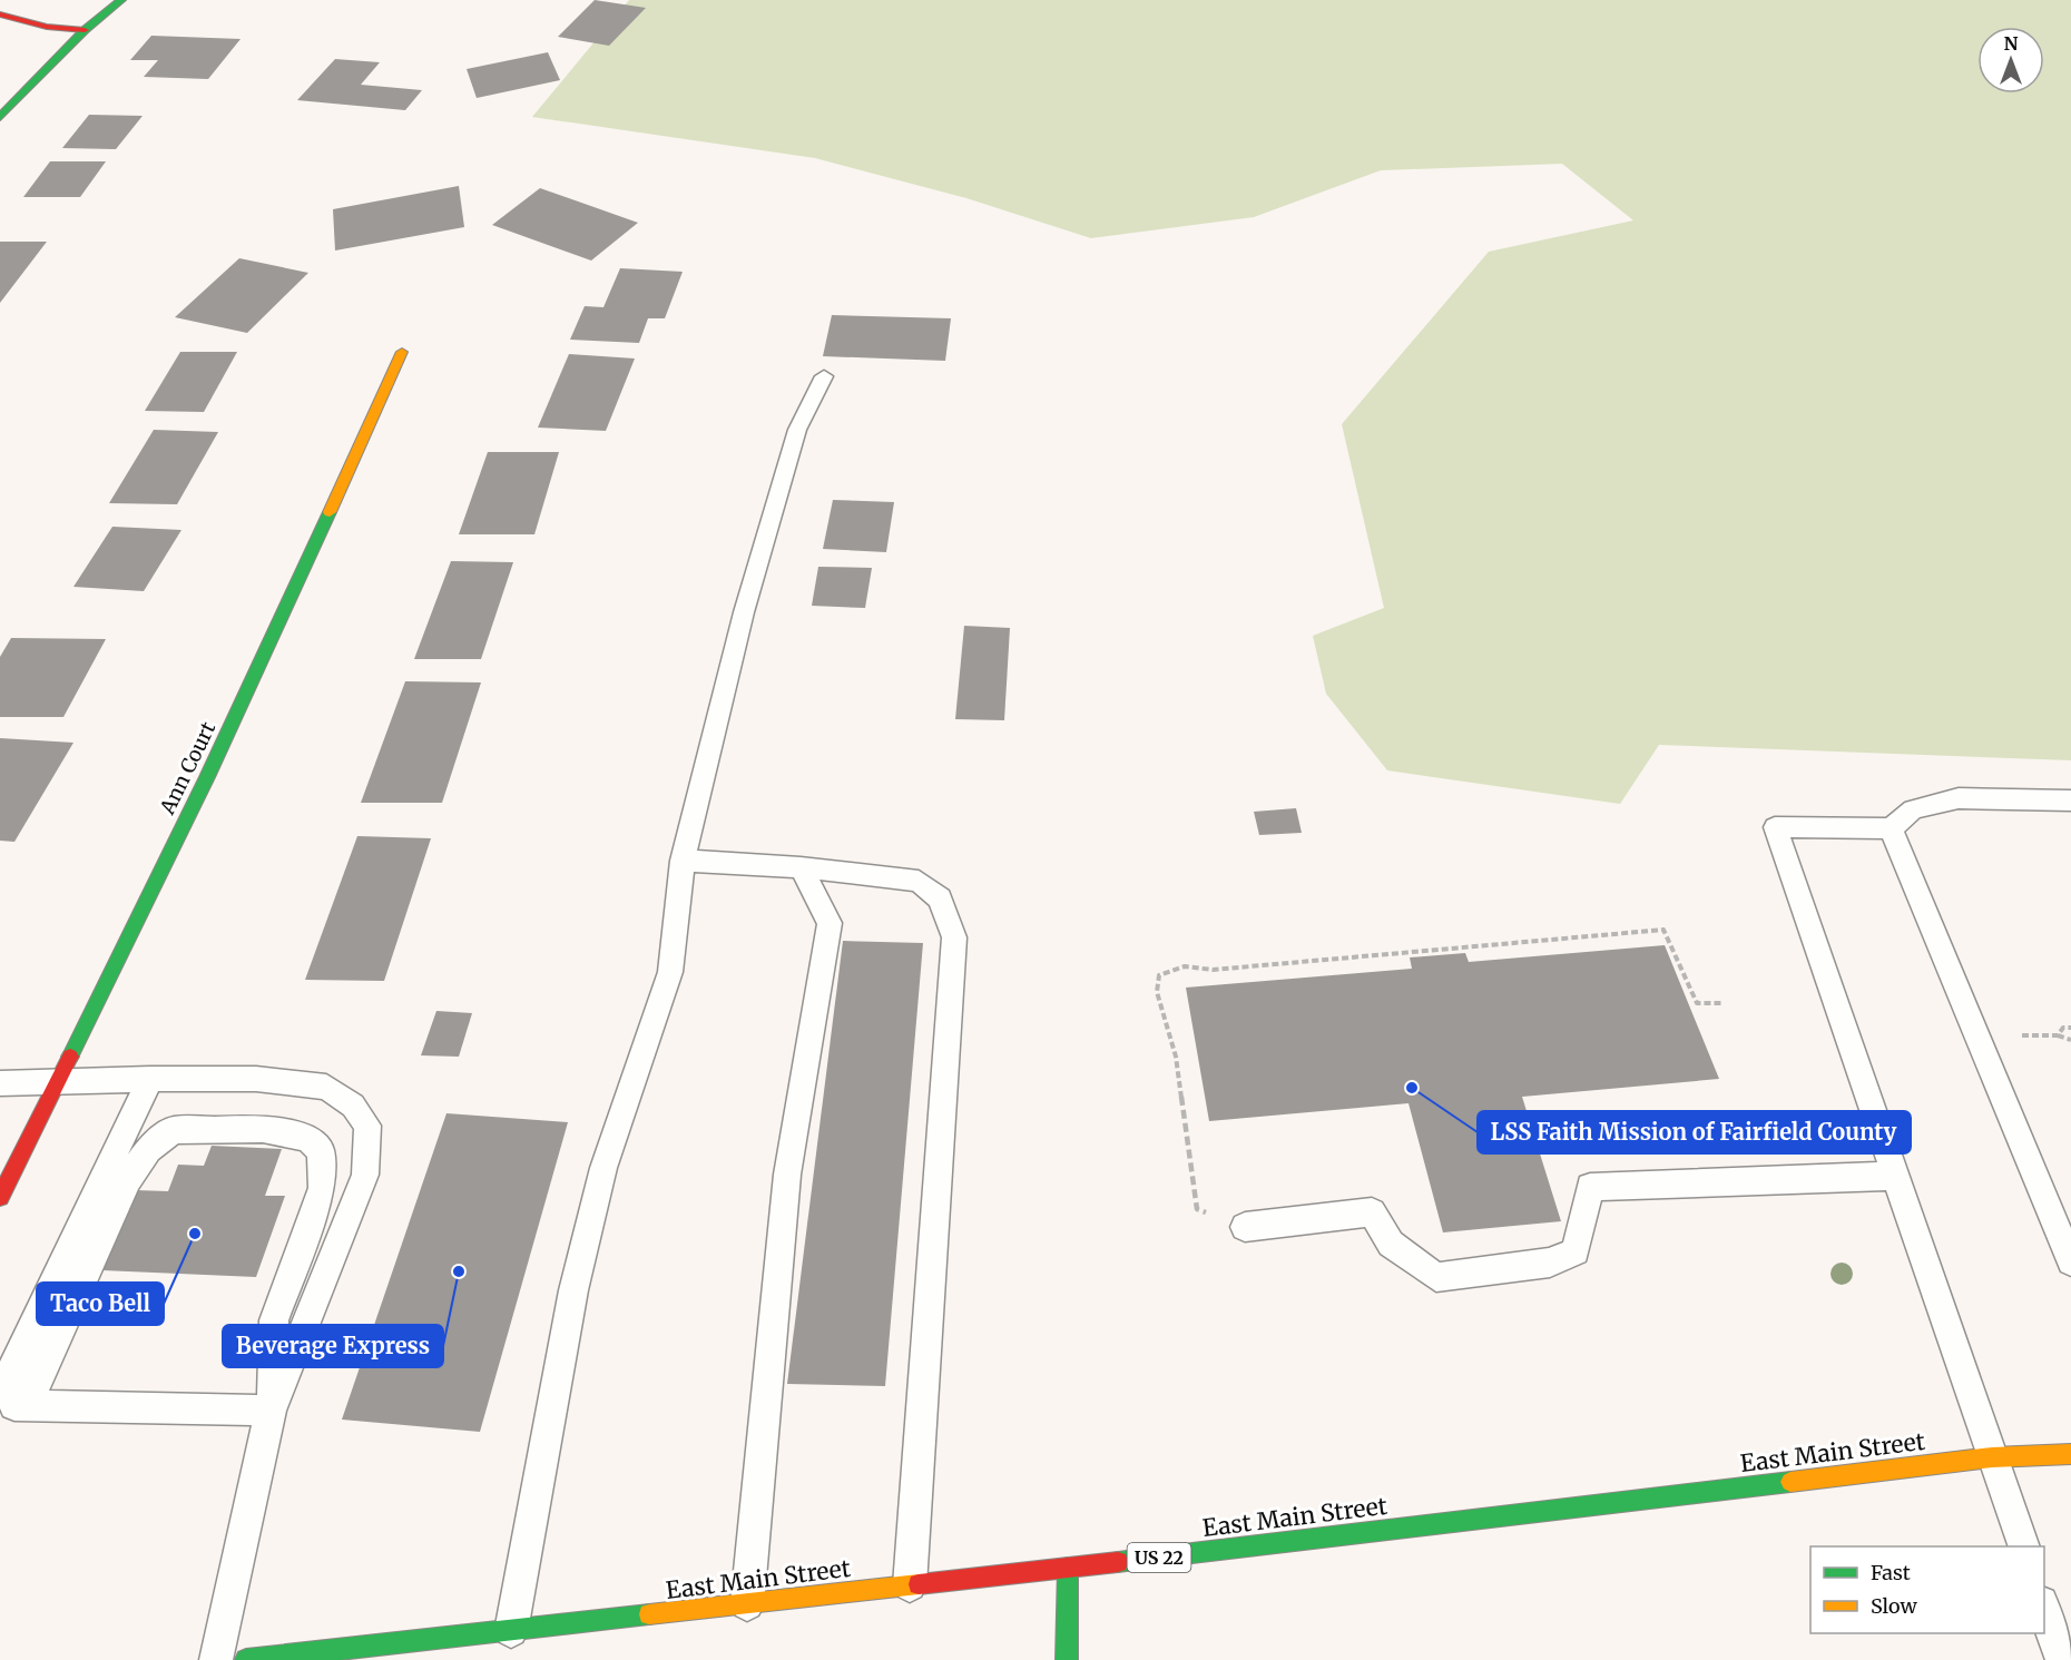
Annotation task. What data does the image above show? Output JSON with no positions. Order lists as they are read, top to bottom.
{
  "streets": {
    "street": ["Ann Court", "East Main Street", "US 22"]
  },
  "places": ["LSS Faith Mission of Fairfield County", "Taco Bell", "Beverage Express"],
  "legend": ["Fast", "Slow"],
  "north": "top"
}
